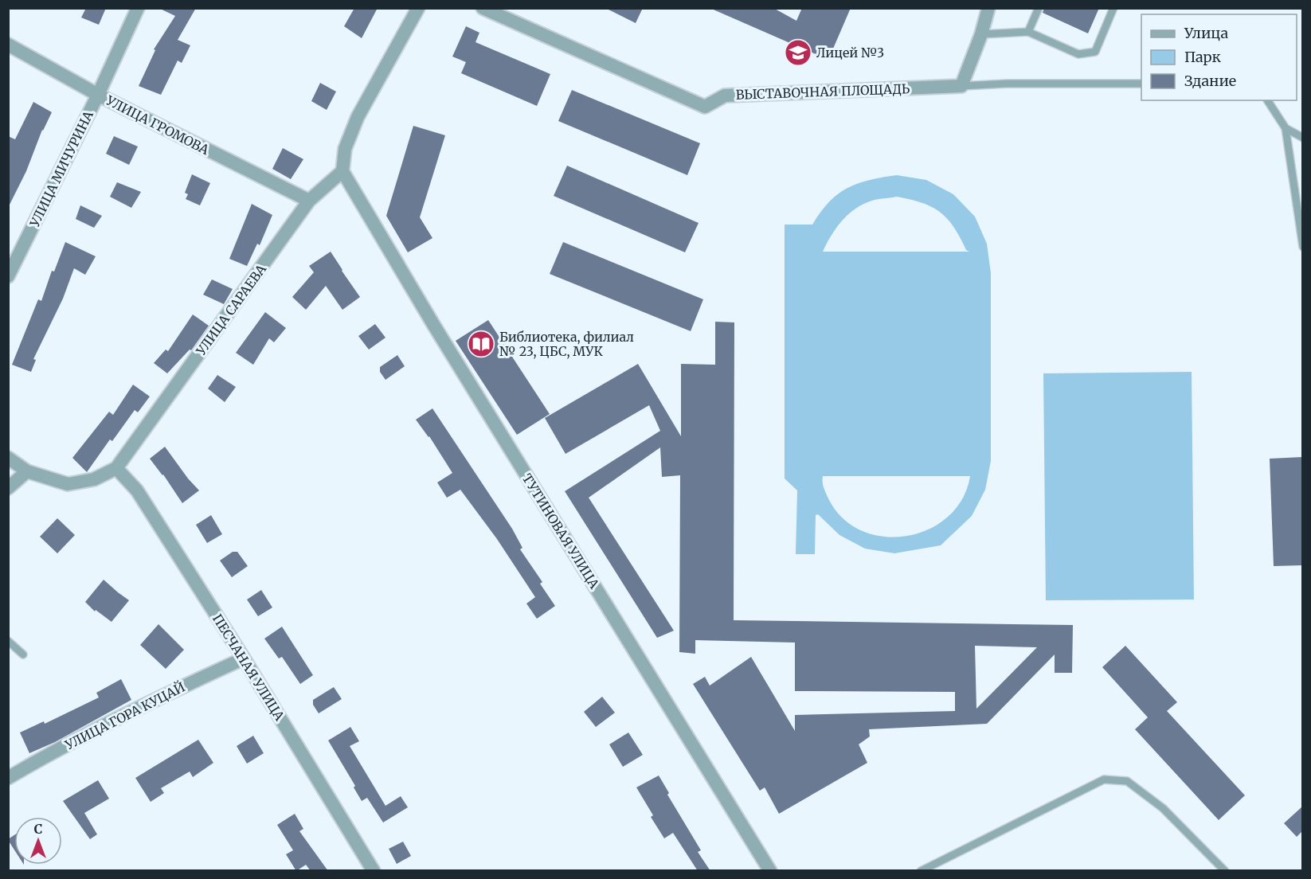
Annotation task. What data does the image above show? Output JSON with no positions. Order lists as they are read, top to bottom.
{
  "streets": {
    "street": [
      "ВЫСТАВОЧНАЯ ПЛОЩАДЬ",
      "УЛИЦА ГРОМОВА",
      "УЛИЦА МИЧУРИНА",
      "УЛИЦА САРАЕВА",
      "ТУТИНОВАЯ УЛИЦА",
      "ПЕСЧАНАЯ УЛИЦА",
      "УЛИЦА ГОРА КУЦАЙ"
    ]
  },
  "crossings": [
    ["УЛИЦА ГРОМОВА", "УЛИЦА МИЧУРИНА"],
    ["УЛИЦА ГРОМОВА", "УЛИЦА САРАЕВА"],
    ["УЛИЦА САРАЕВА", "ТУТИНОВАЯ УЛИЦА"],
    ["УЛИЦА САРАЕВА", "ПЕСЧАНАЯ УЛИЦА"],
    ["ПЕСЧАНАЯ УЛИЦА", "УЛИЦА ГОРА КУЦАЙ"]
  ],
  "places": {
    "school or university": ["Лицей №3"],
    "library": ["Библиотека, филиал № 23, ЦБС, МУК"]
  },
  "legend": ["Улица", "Парк", "Здание"],
  "north": "top"
}
